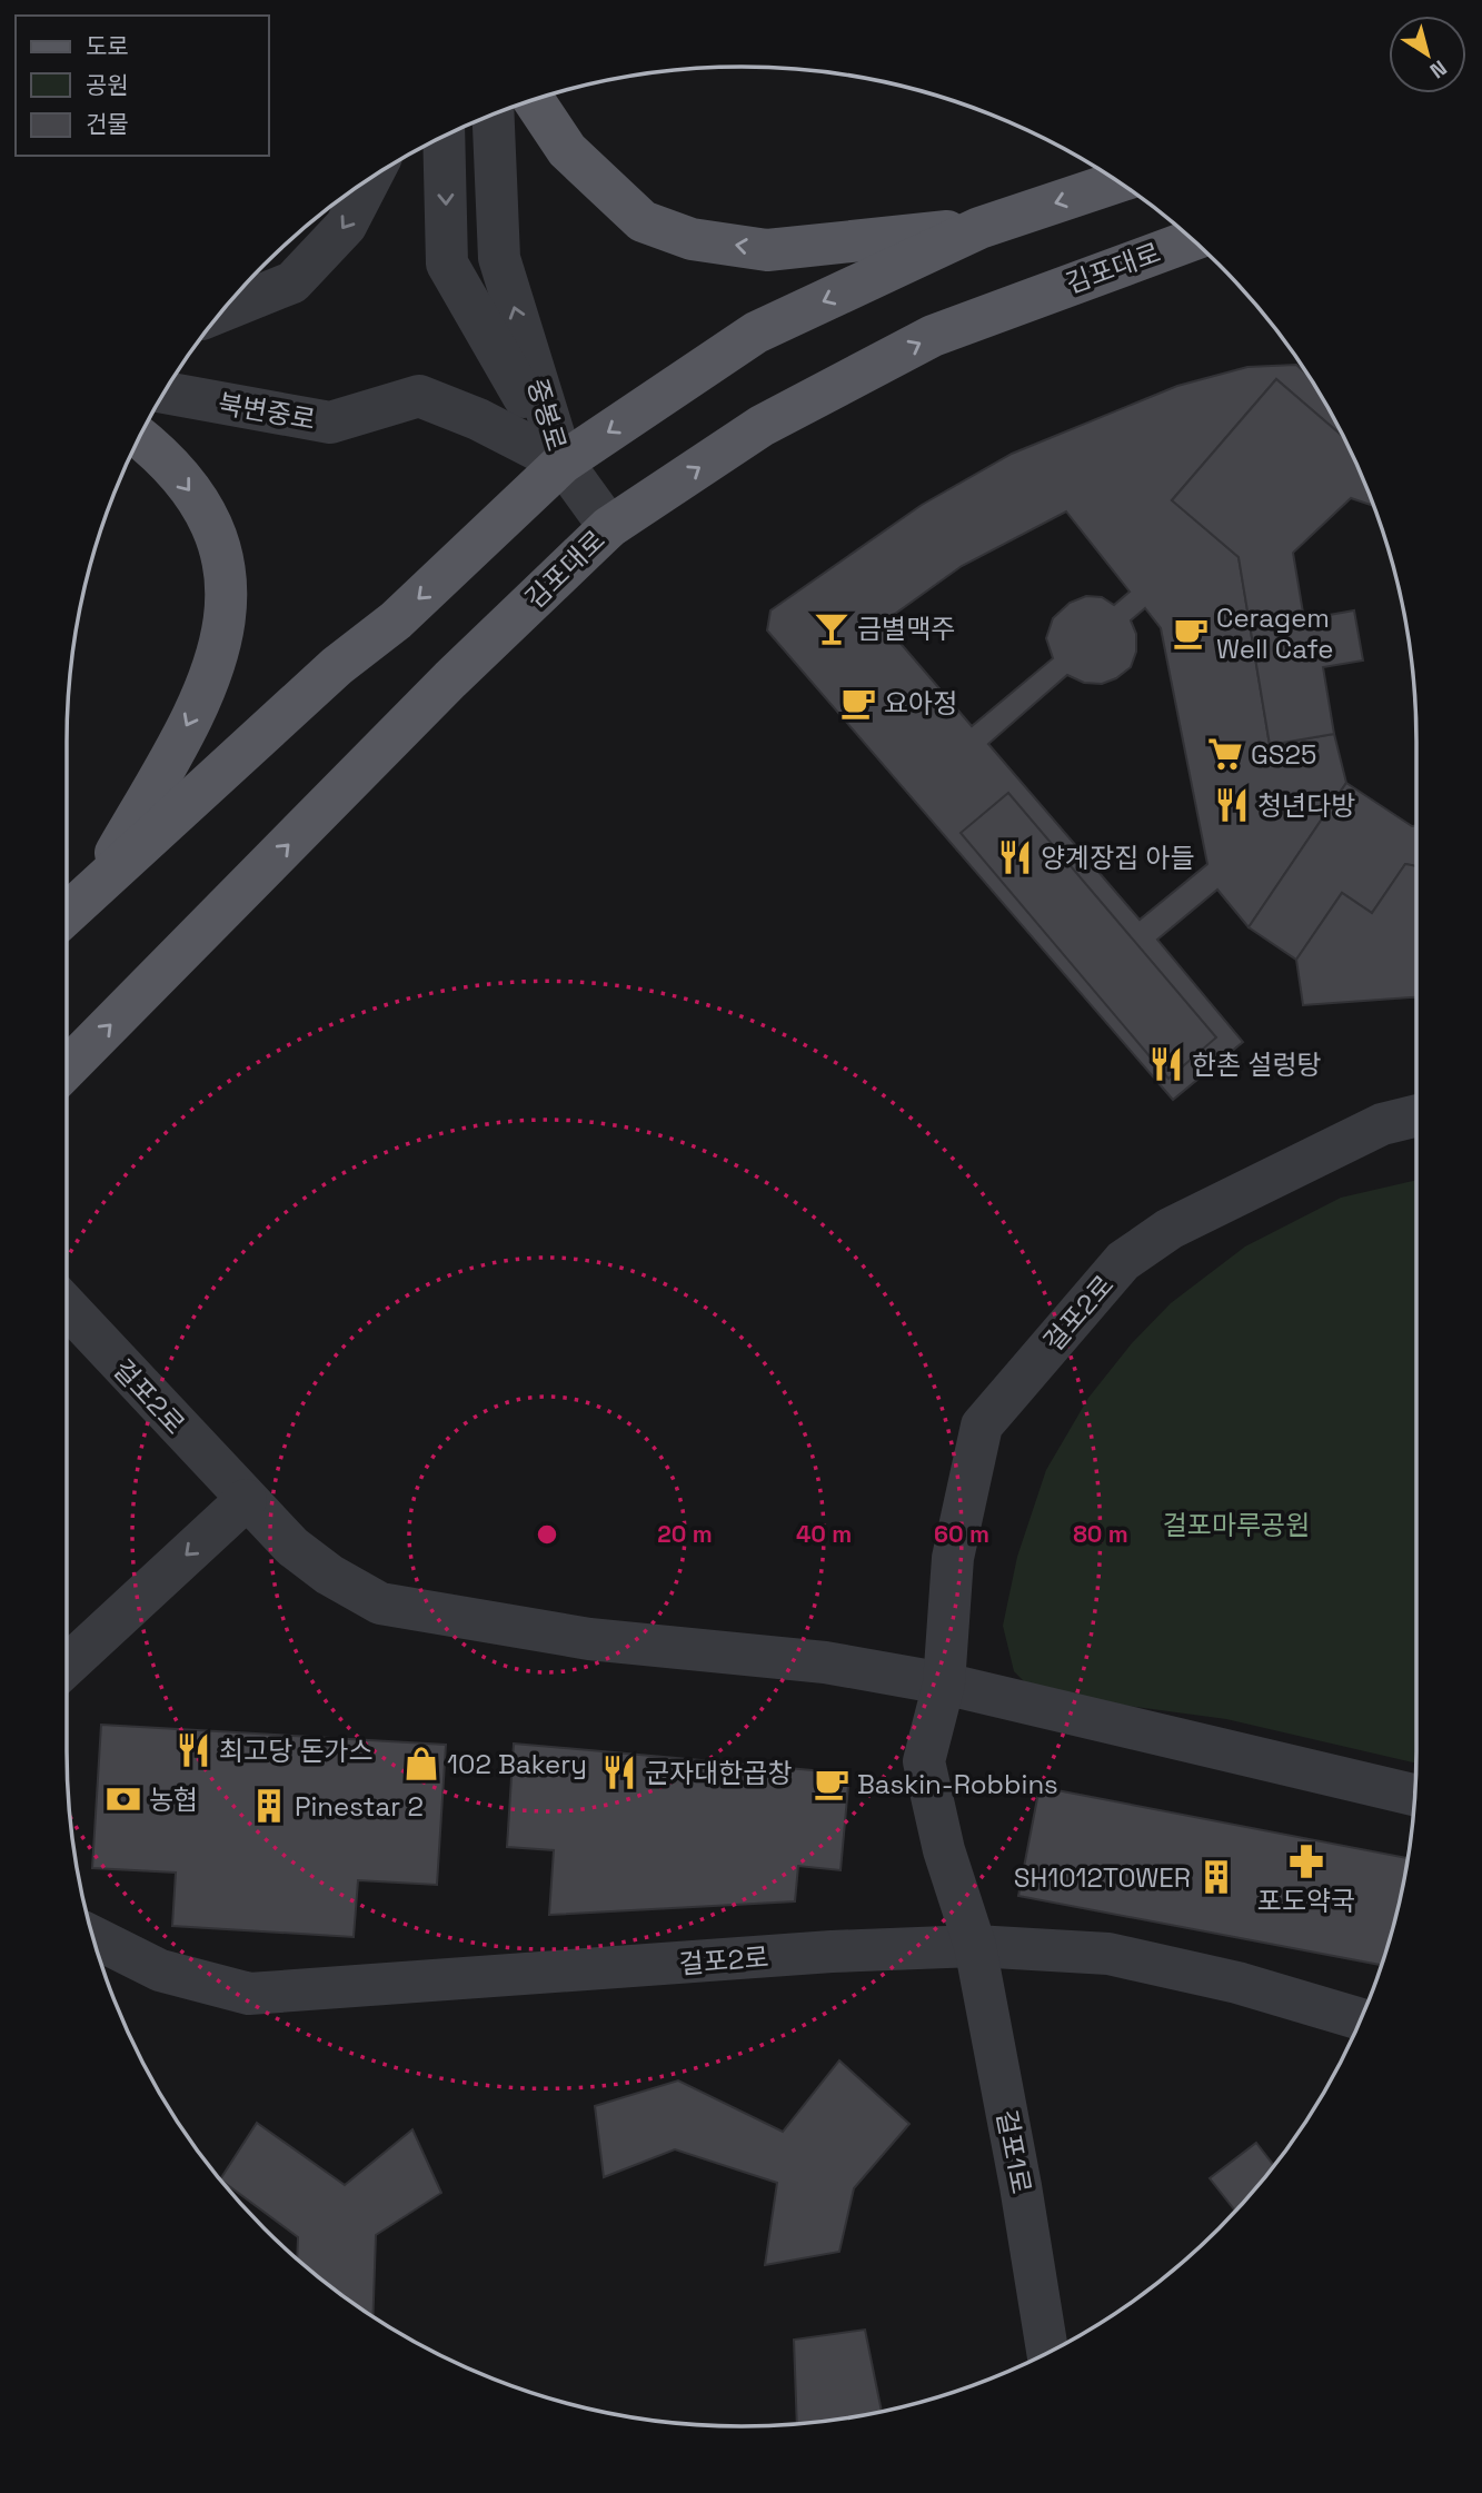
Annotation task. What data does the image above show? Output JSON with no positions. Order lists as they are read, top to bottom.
{
  "streets": {
    "main road": ["김포대로"],
    "street": [
      "북변중로",
      "중봉로",
      "걸포2로",
      "걸포1로"
    ]
  },
  "crossings": [
    ["김포대로", "북변중로"],
    ["북변중로", "중봉로"],
    ["걸포2로", "걸포1로"]
  ],
  "parks": ["걸포마루공원"],
  "places": {
    "bar": ["금별맥주"],
    "cafe": ["Ceragem Well Cafe", "요아정", "Baskin-Robbins"],
    "supermarket": ["GS25"],
    "restaurant": [
      "청년다방",
      "양계장집 아들",
      "한촌 설렁탕",
      "최고당 돈가스",
      "군자대한곱창"
    ],
    "shop": ["102 Bakery"],
    "bank": ["농협"],
    "building": ["Pinestar 2", "SH1012TOWER"],
    "pharmacy": ["포도약국"]
  },
  "legend": ["도로", "공원", "건물"],
  "north": "bottom right",
  "rings": [
    "20 m",
    "40 m",
    "60 m",
    "80 m"
  ]
}
